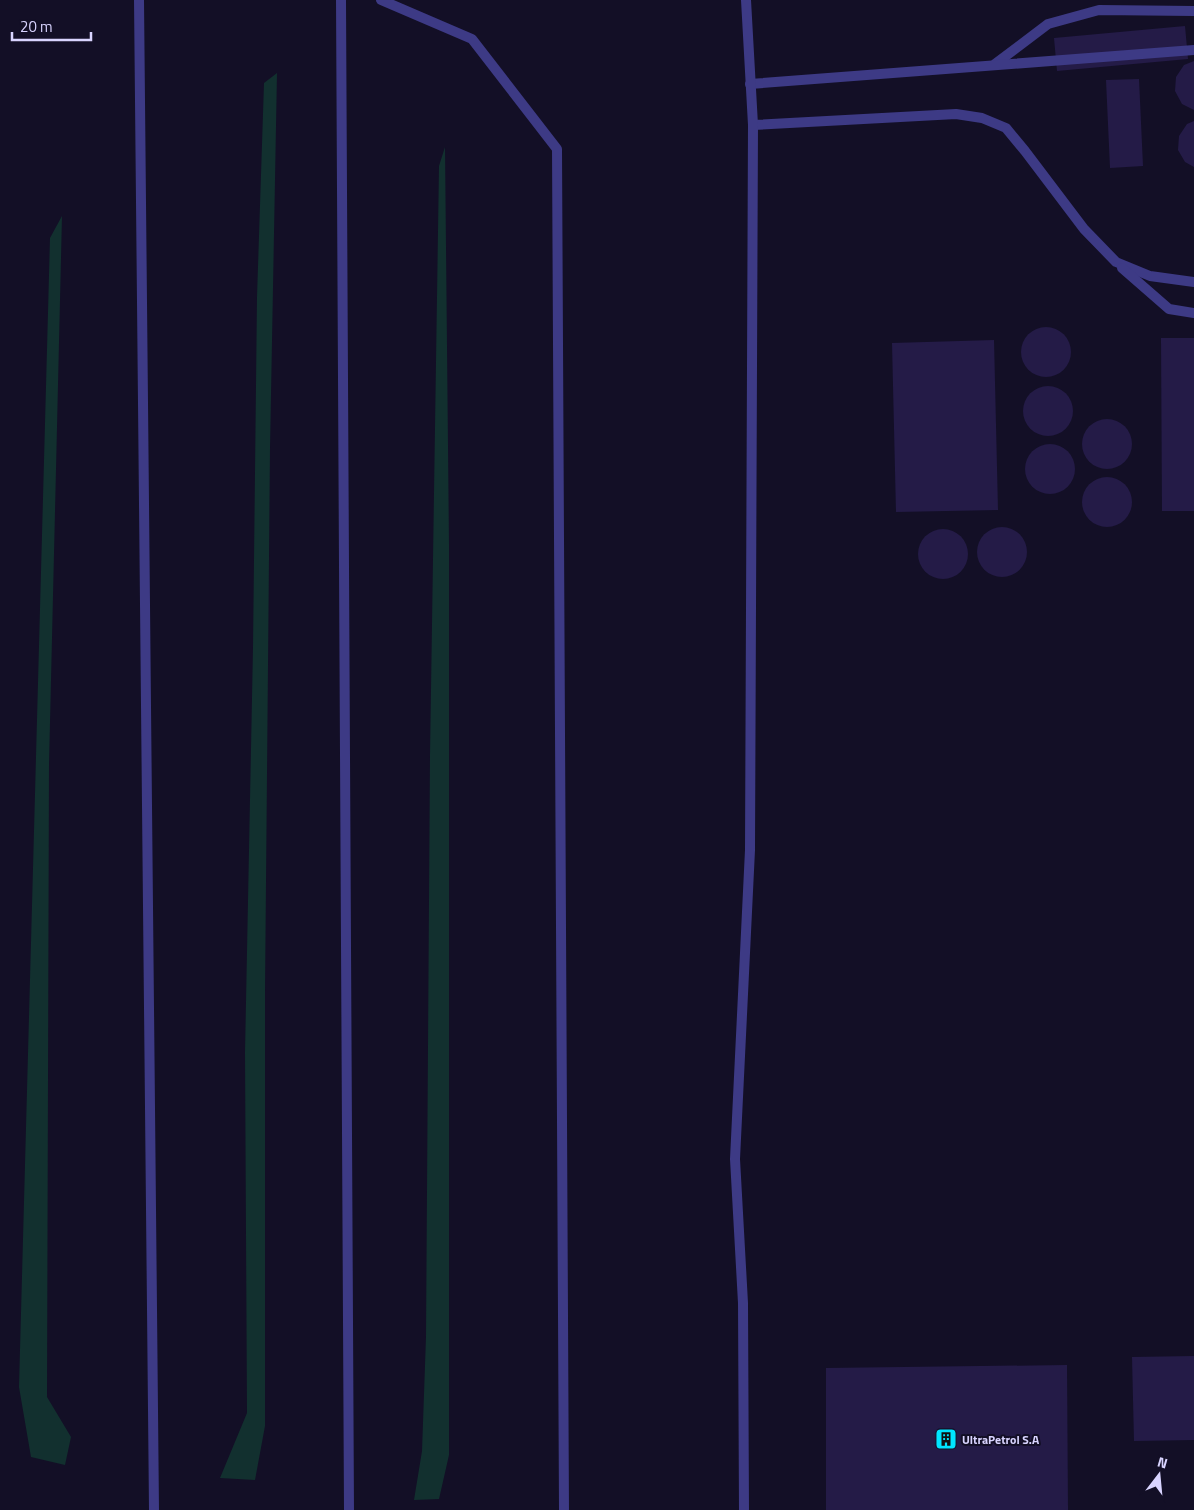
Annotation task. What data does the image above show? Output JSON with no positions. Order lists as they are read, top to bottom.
{
  "places": {
    "building": ["UltraPetrol S.A"]
  },
  "scale_bar": "20 m",
  "north": "top"
}
